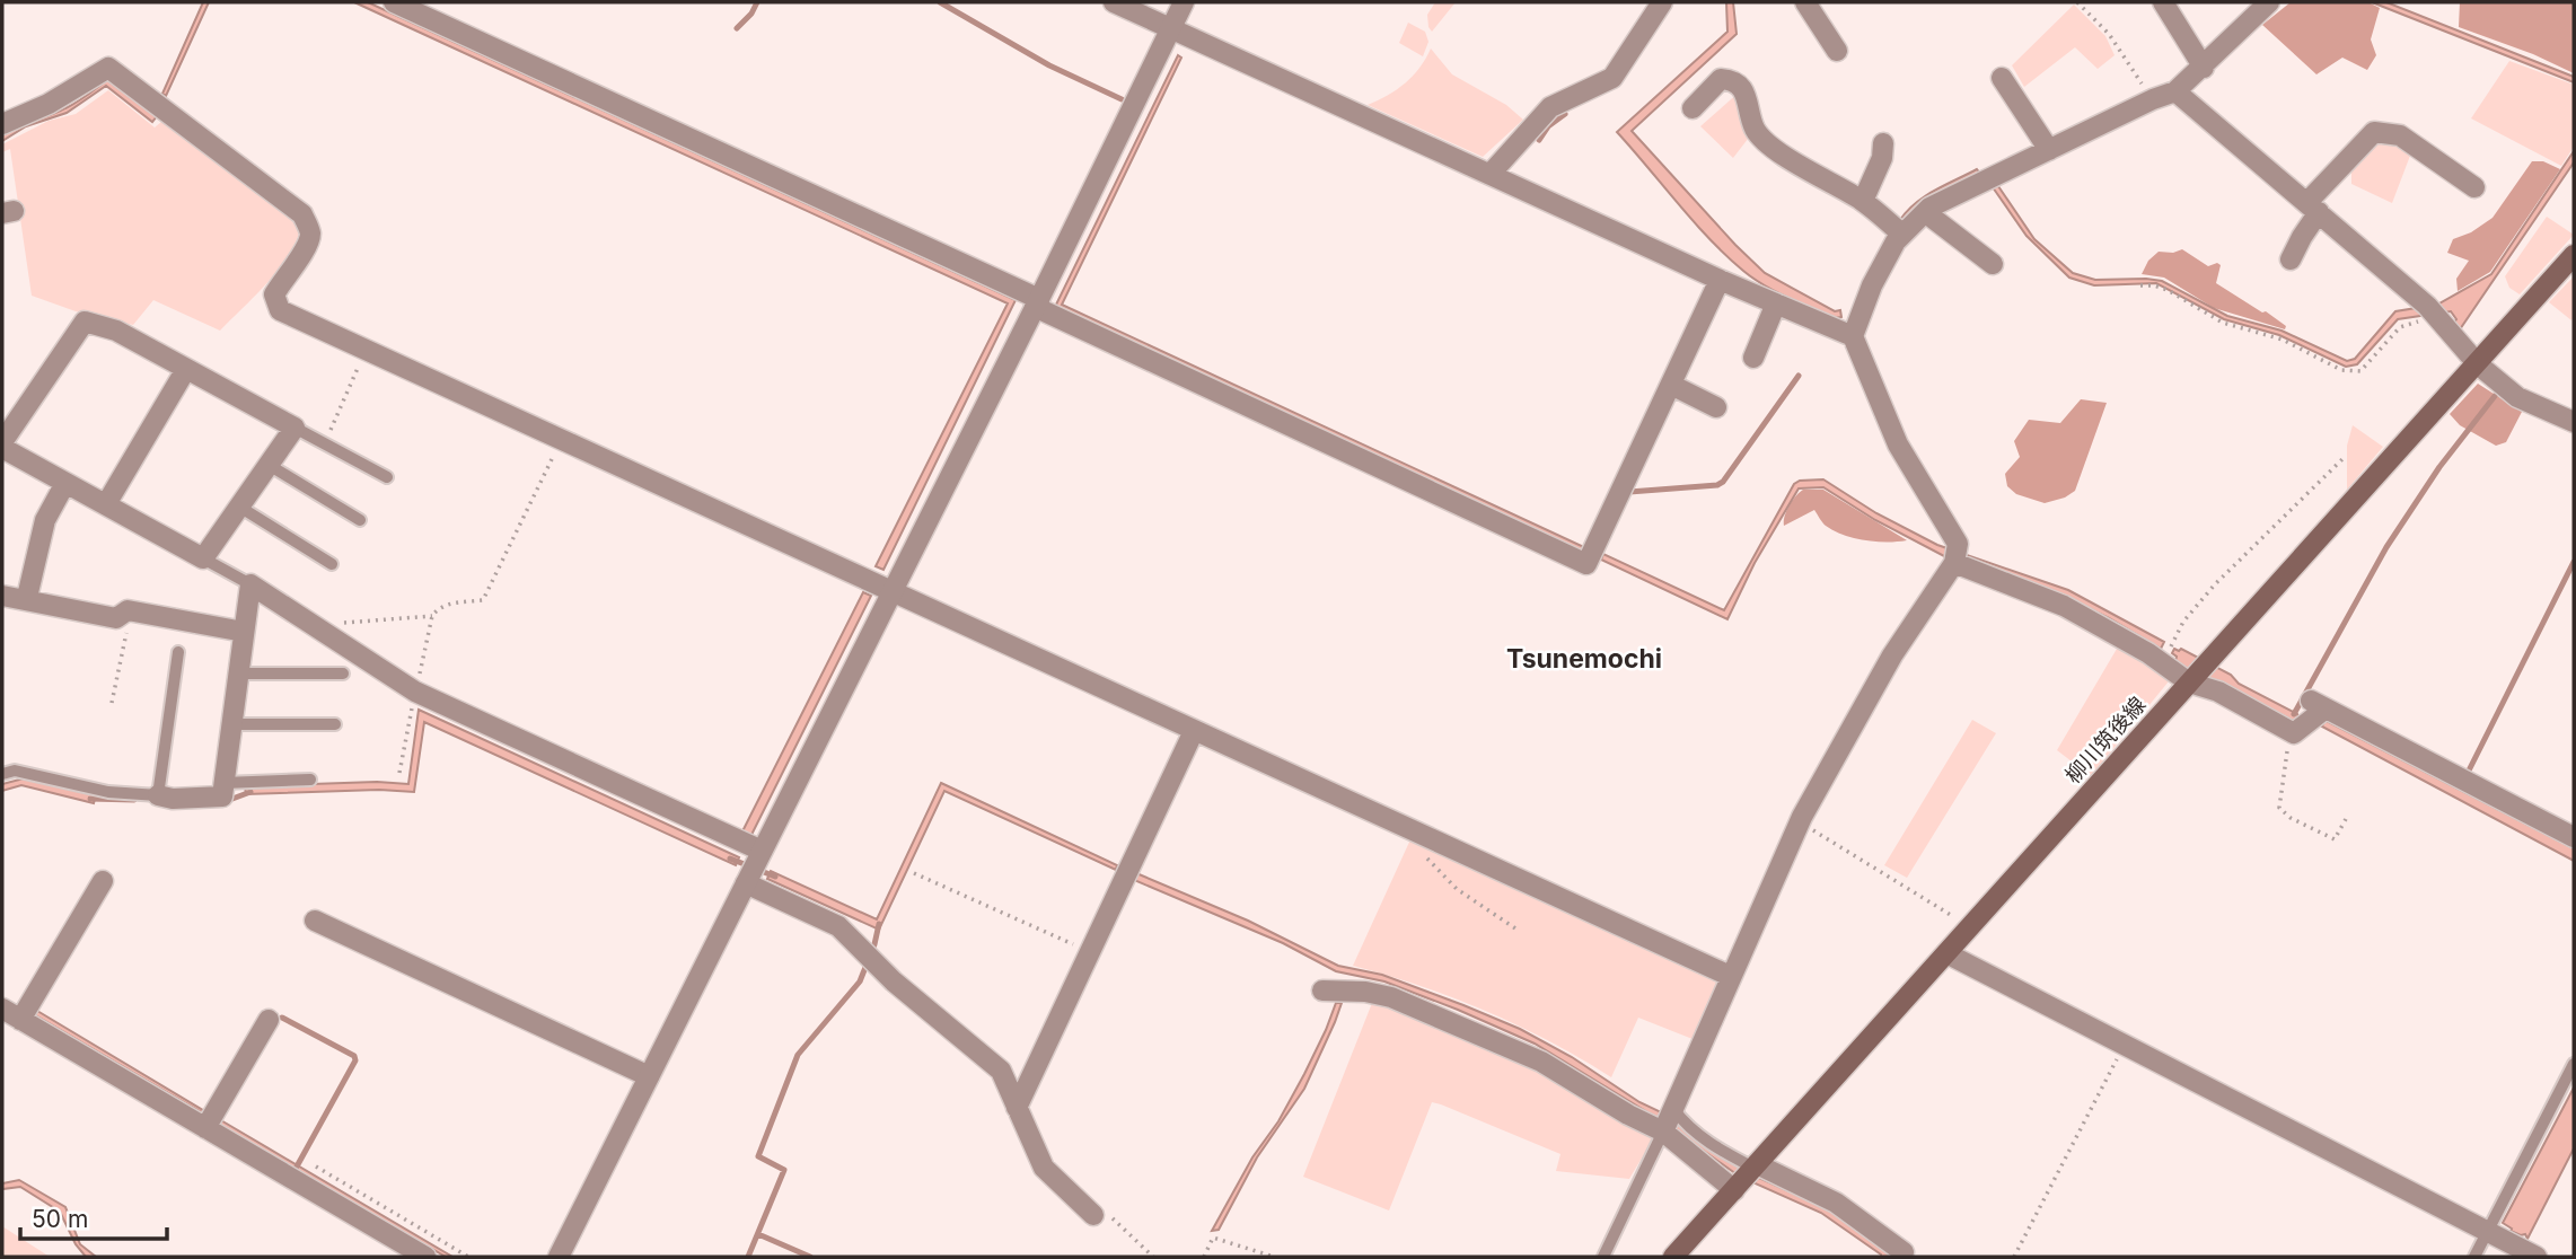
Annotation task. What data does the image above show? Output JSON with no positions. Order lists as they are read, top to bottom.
{
  "streets": {
    "main road": ["柳川筑後線"]
  },
  "districts": ["Tsunemochi"],
  "scale_bar": "50 m"
}
